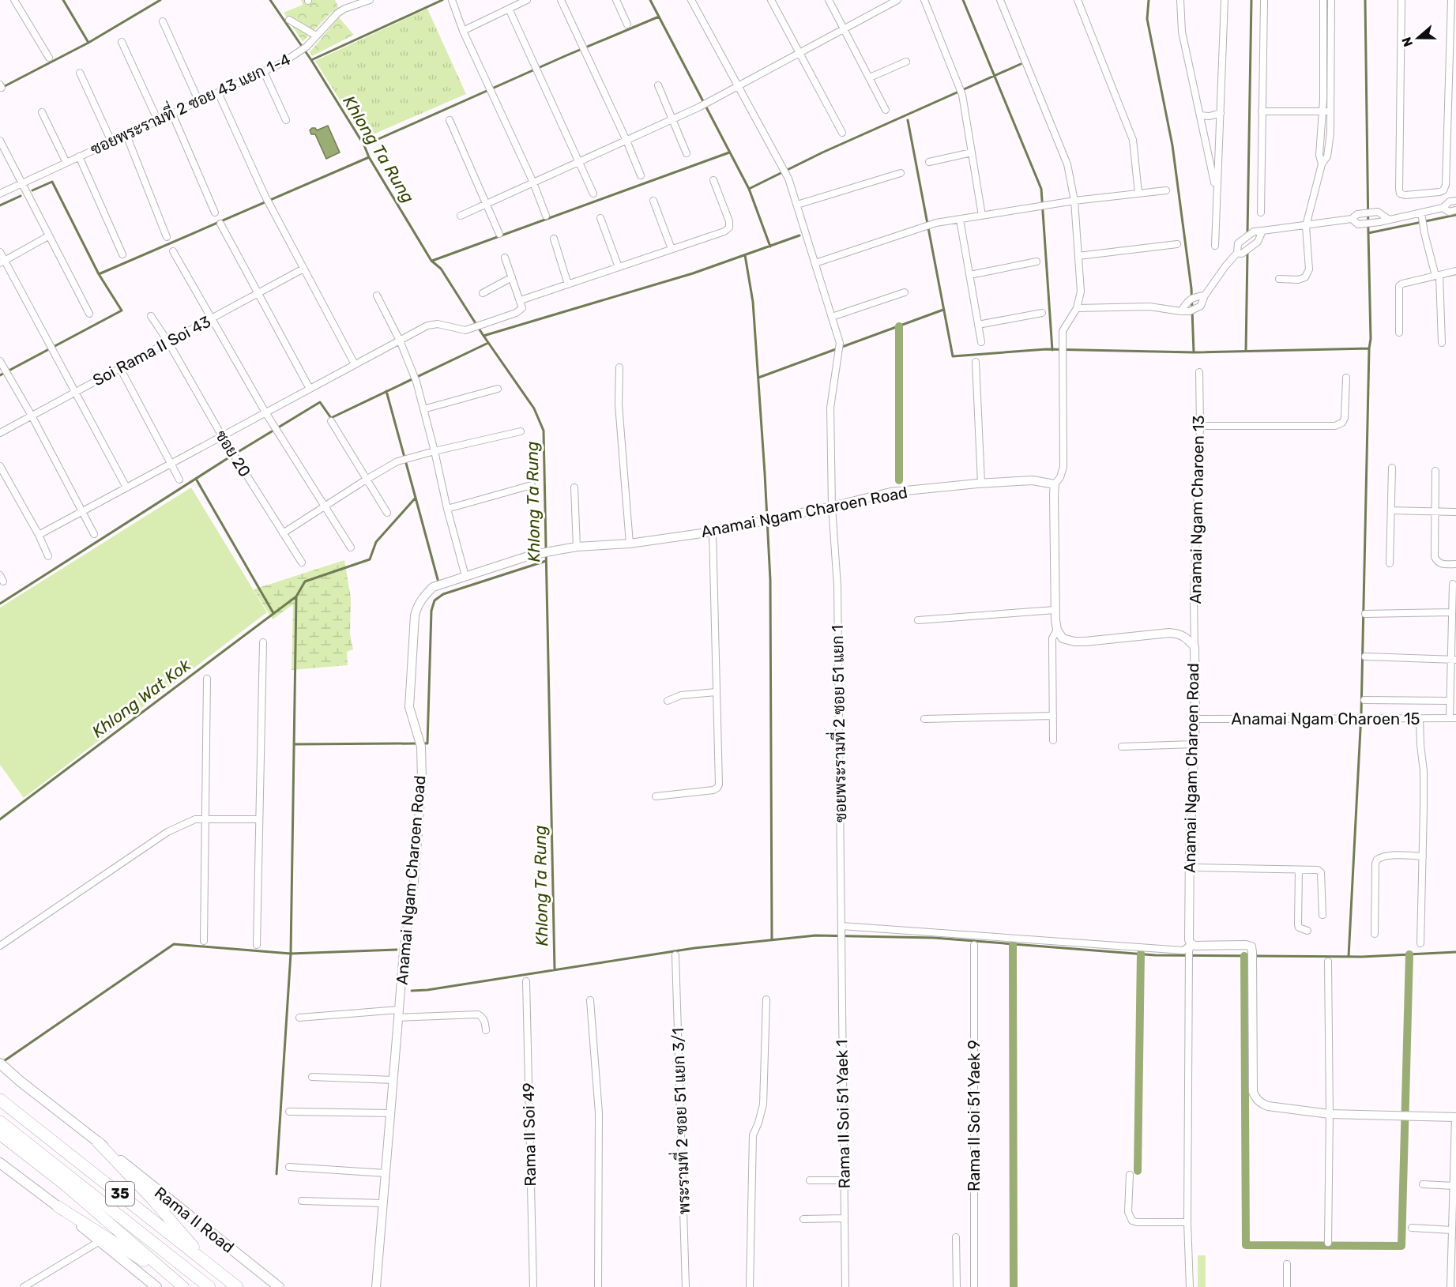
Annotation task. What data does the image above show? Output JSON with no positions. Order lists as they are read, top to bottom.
{
  "streets": {
    "highway": ["35", "Rama II Road"],
    "street": [
      "ซอยพระรามที่ 2 ซอย 43 แยก 1-4",
      "Soi Rama II Soi 43",
      "ซอย 20",
      "Anamai Ngam Charoen 13",
      "Anamai Ngam Charoen Road",
      "Anamai Ngam Charoen 15",
      "ซอยพระรามที่ 2 ซอย 51 แยก 1",
      "Rama II Soi 51 Yaek 1",
      "Rama II Soi 51 Yaek 9",
      "พระรามที่ 2 ซอย 51 แยก 3/1",
      "Rama II Soi 49"
    ]
  },
  "crossings": [
    ["Soi Rama II Soi 43", "ซอย 20"],
    ["Anamai Ngam Charoen 13", "Anamai Ngam Charoen Road"],
    ["Anamai Ngam Charoen Road", "Anamai Ngam Charoen 15"],
    ["Anamai Ngam Charoen Road", "ซอยพระรามที่ 2 ซอย 51 แยก 1"],
    ["ซอยพระรามที่ 2 ซอย 51 แยก 1", "Rama II Soi 51 Yaek 1"]
  ],
  "water": ["Khlong Ta Rung", "Khlong Wat Kok"],
  "north": "left"
}
